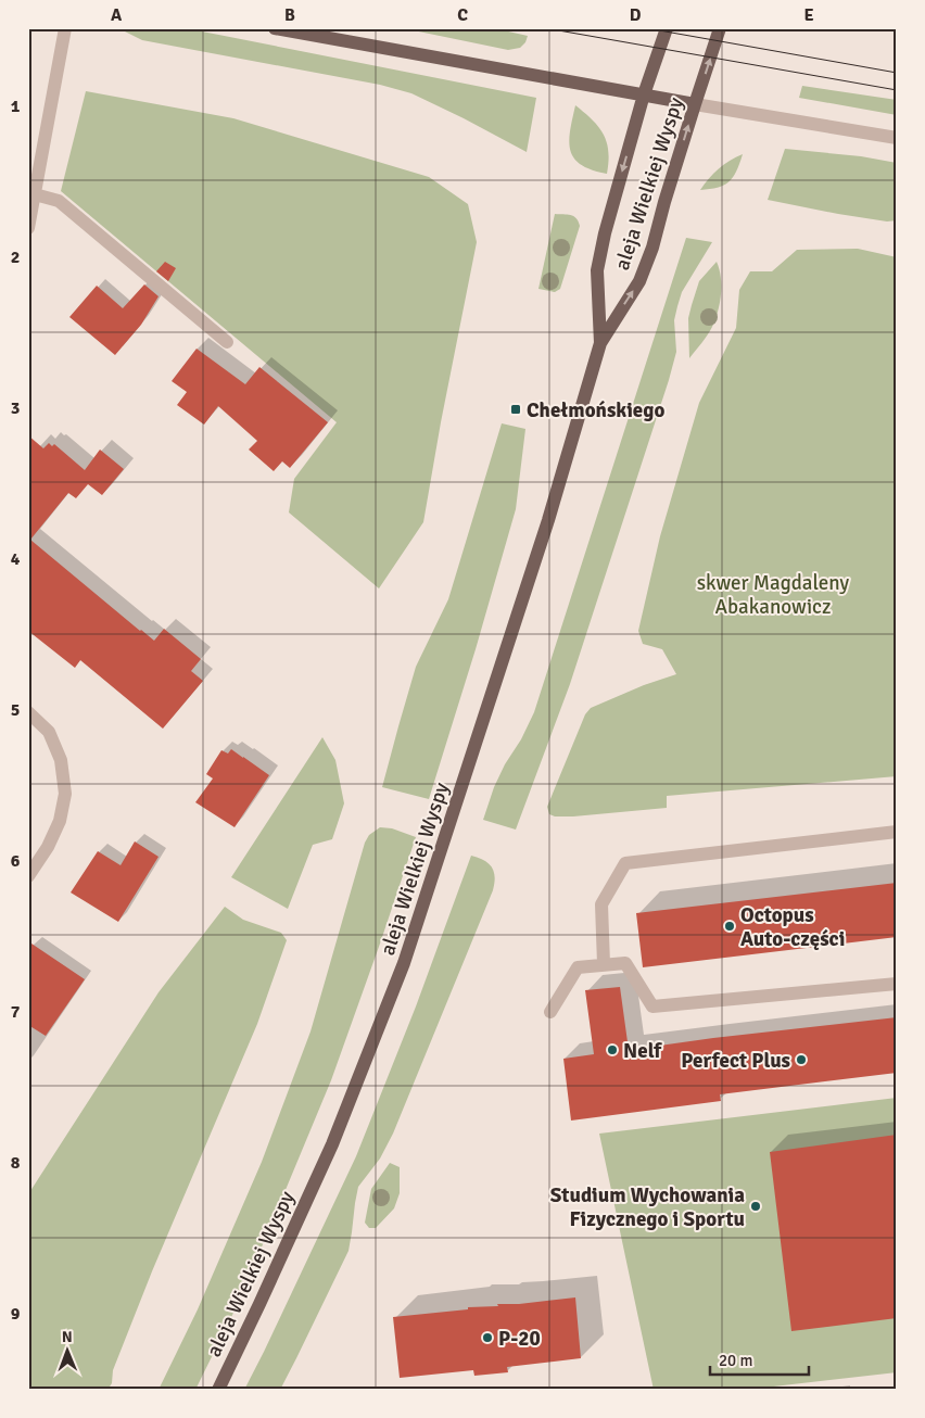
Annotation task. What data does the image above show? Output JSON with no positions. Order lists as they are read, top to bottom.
{
  "streets": {
    "main road": ["aleja Wielkiej Wyspy"]
  },
  "parks": ["skwer Magdaleny Abakanowicz"],
  "places": {
    "transit": ["Chełmońskiego"],
    "other": [
      "Octopus Auto-części",
      "Nelf",
      "Perfect Plus",
      "Studium Wychowania Fizycznego i Sportu",
      "P-20"
    ]
  },
  "scale_bar": "20 m",
  "north": "top",
  "grid": {
    "columns": [
      "A",
      "B",
      "C",
      "D",
      "E"
    ],
    "rows": [
      "1",
      "2",
      "3",
      "4",
      "5",
      "6",
      "7",
      "8",
      "9"
    ]
  }
}
